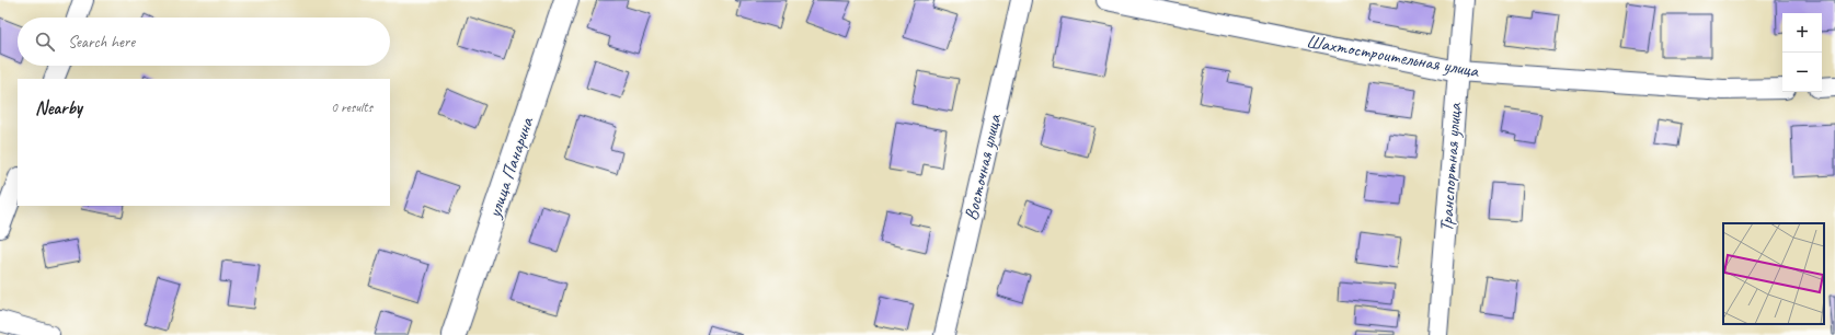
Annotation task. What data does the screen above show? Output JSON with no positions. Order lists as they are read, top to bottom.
{
  "streets": {
    "street": [
      "Шахтостроительная улица",
      "улица Панарина",
      "Восточная улица",
      "Транспортная улица"
    ]
  },
  "crossings": [
    ["Шахтостроительная улица", "Транспортная улица"]
  ],
  "page": {
    "map_buttons": ["+", "−"],
    "search": "Search here",
    "heading": ["Nearby", "0 results"]
  }
}
